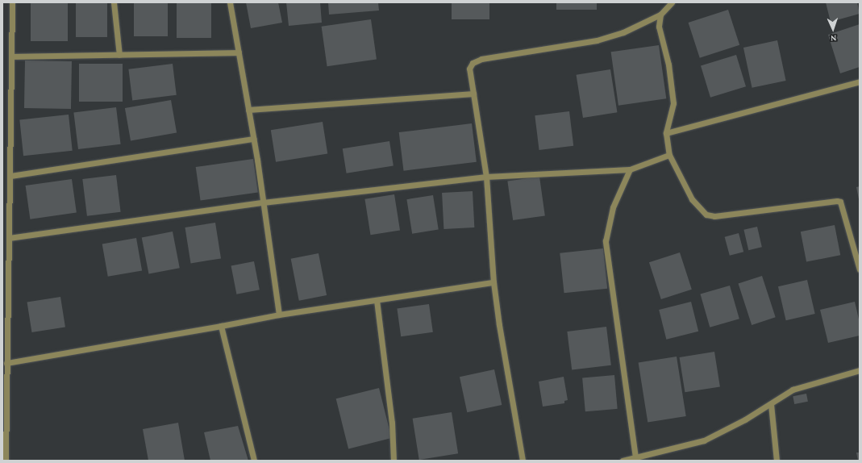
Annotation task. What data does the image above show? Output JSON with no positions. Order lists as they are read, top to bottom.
{
  "north": "bottom"
}
